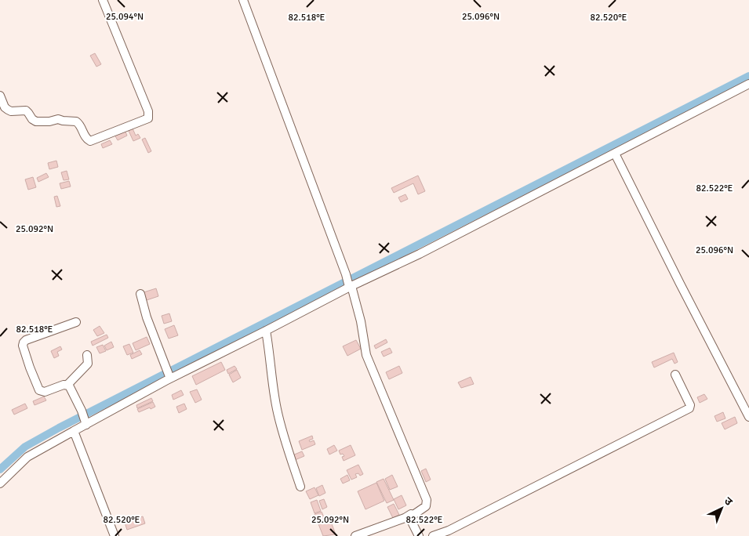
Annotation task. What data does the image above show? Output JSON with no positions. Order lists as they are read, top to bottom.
{
  "north": "top right",
  "coordinates": [
    "25.094°N",
    "25.096°N",
    "82.518°E",
    "82.520°E",
    "82.522°E",
    "25.092°N"
  ]
}
